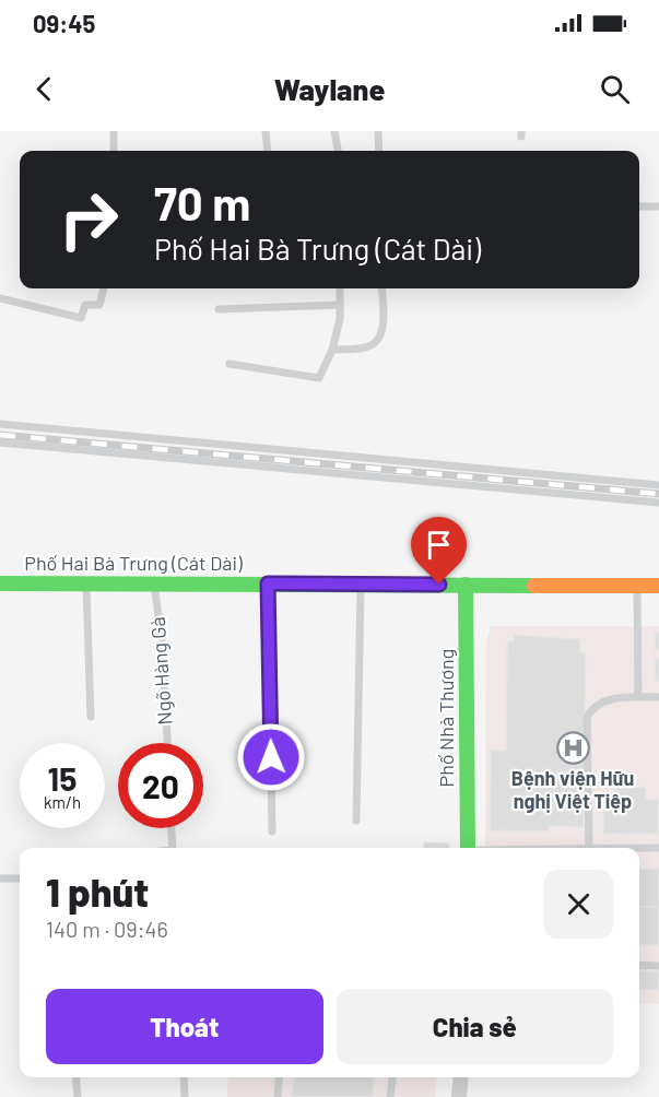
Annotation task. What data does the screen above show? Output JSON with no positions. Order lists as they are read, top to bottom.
{
  "streets": {
    "main road": ["Phố Hai Bà Trưng (Cát Dài)", "Phố Nhà Thương"],
    "lane": ["Ngõ Hàng Gà"]
  },
  "crossings": [
    ["Phố Hai Bà Trưng (Cát Dài)", "Ngõ Hàng Gà"],
    ["Phố Hai Bà Trưng (Cát Dài)", "Phố Nhà Thương"]
  ],
  "places": {
    "hospital": ["Bệnh viện Hữu nghị Việt Tiệp"]
  },
  "page": {
    "status": "09:45",
    "header": "Waylane",
    "turn": ["70 m", "Phố Hai Bà Trưng (Cát Dài)"],
    "speed": "15 km/h",
    "limit": "20",
    "heading": ["1 phút", "140 m · 09:46"],
    "buttons": ["Thoát", "Chia sẻ"]
  }
}
